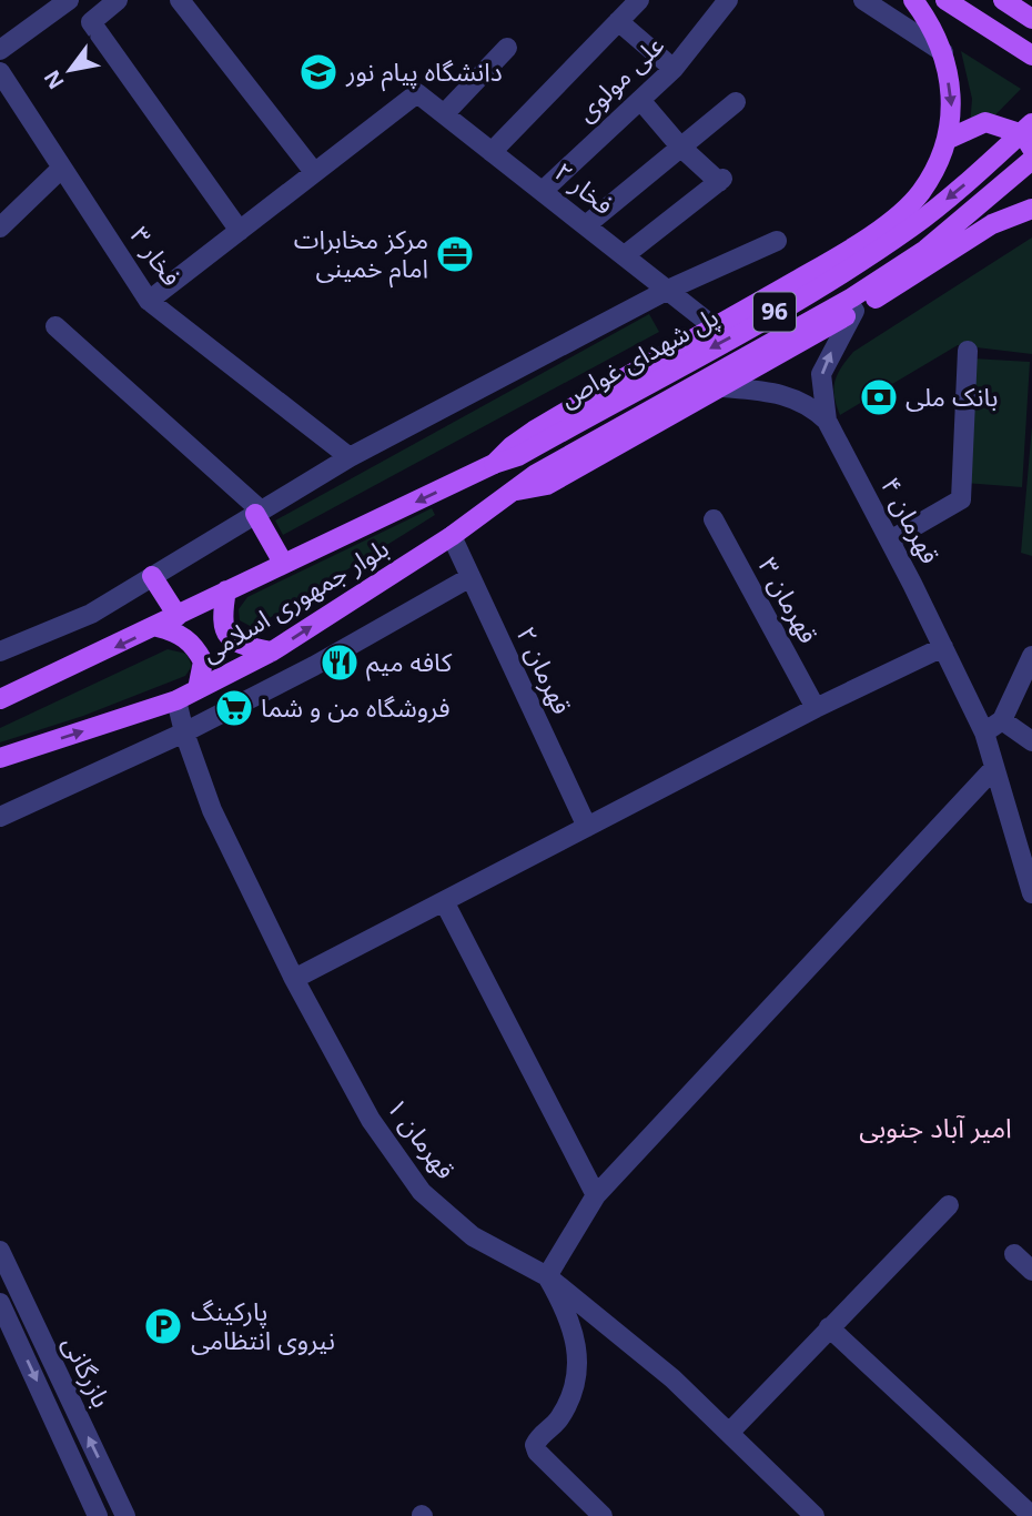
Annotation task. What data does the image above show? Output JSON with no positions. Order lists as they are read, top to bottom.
{
  "streets": {
    "main road": ["96", "پل شهدای غواص", "بلوار جمهوری اسلامی"],
    "street": [
      "علی مولوی",
      "فخار ۲",
      "فخار ۳",
      "قهرمان ۴",
      "قهرمان ۳",
      "قهرمان ۲",
      "قهرمان ۱",
      "بازرگانی"
    ]
  },
  "crossings": [
    ["علی مولوی", "فخار ۲"],
    ["96", "پل شهدای غواص"],
    ["96", "قهرمان ۴"],
    ["96", "بلوار جمهوری اسلامی"],
    ["پل شهدای غواص", "بلوار جمهوری اسلامی"],
    ["بلوار جمهوری اسلامی", "قهرمان ۲"],
    ["بلوار جمهوری اسلامی", "قهرمان ۱"]
  ],
  "districts": ["امير آباد جنوبی"],
  "places": {
    "school or university": ["دانشگاه پیام نور"],
    "office": ["مرکز مخابرات امام خمینی"],
    "bank": ["بانک ملی"],
    "restaurant": ["کافه میم"],
    "supermarket": ["فروشگاه من و شما"],
    "parking": ["پارکینگ نیروی انتظامی"]
  },
  "north": "bottom left"
}
